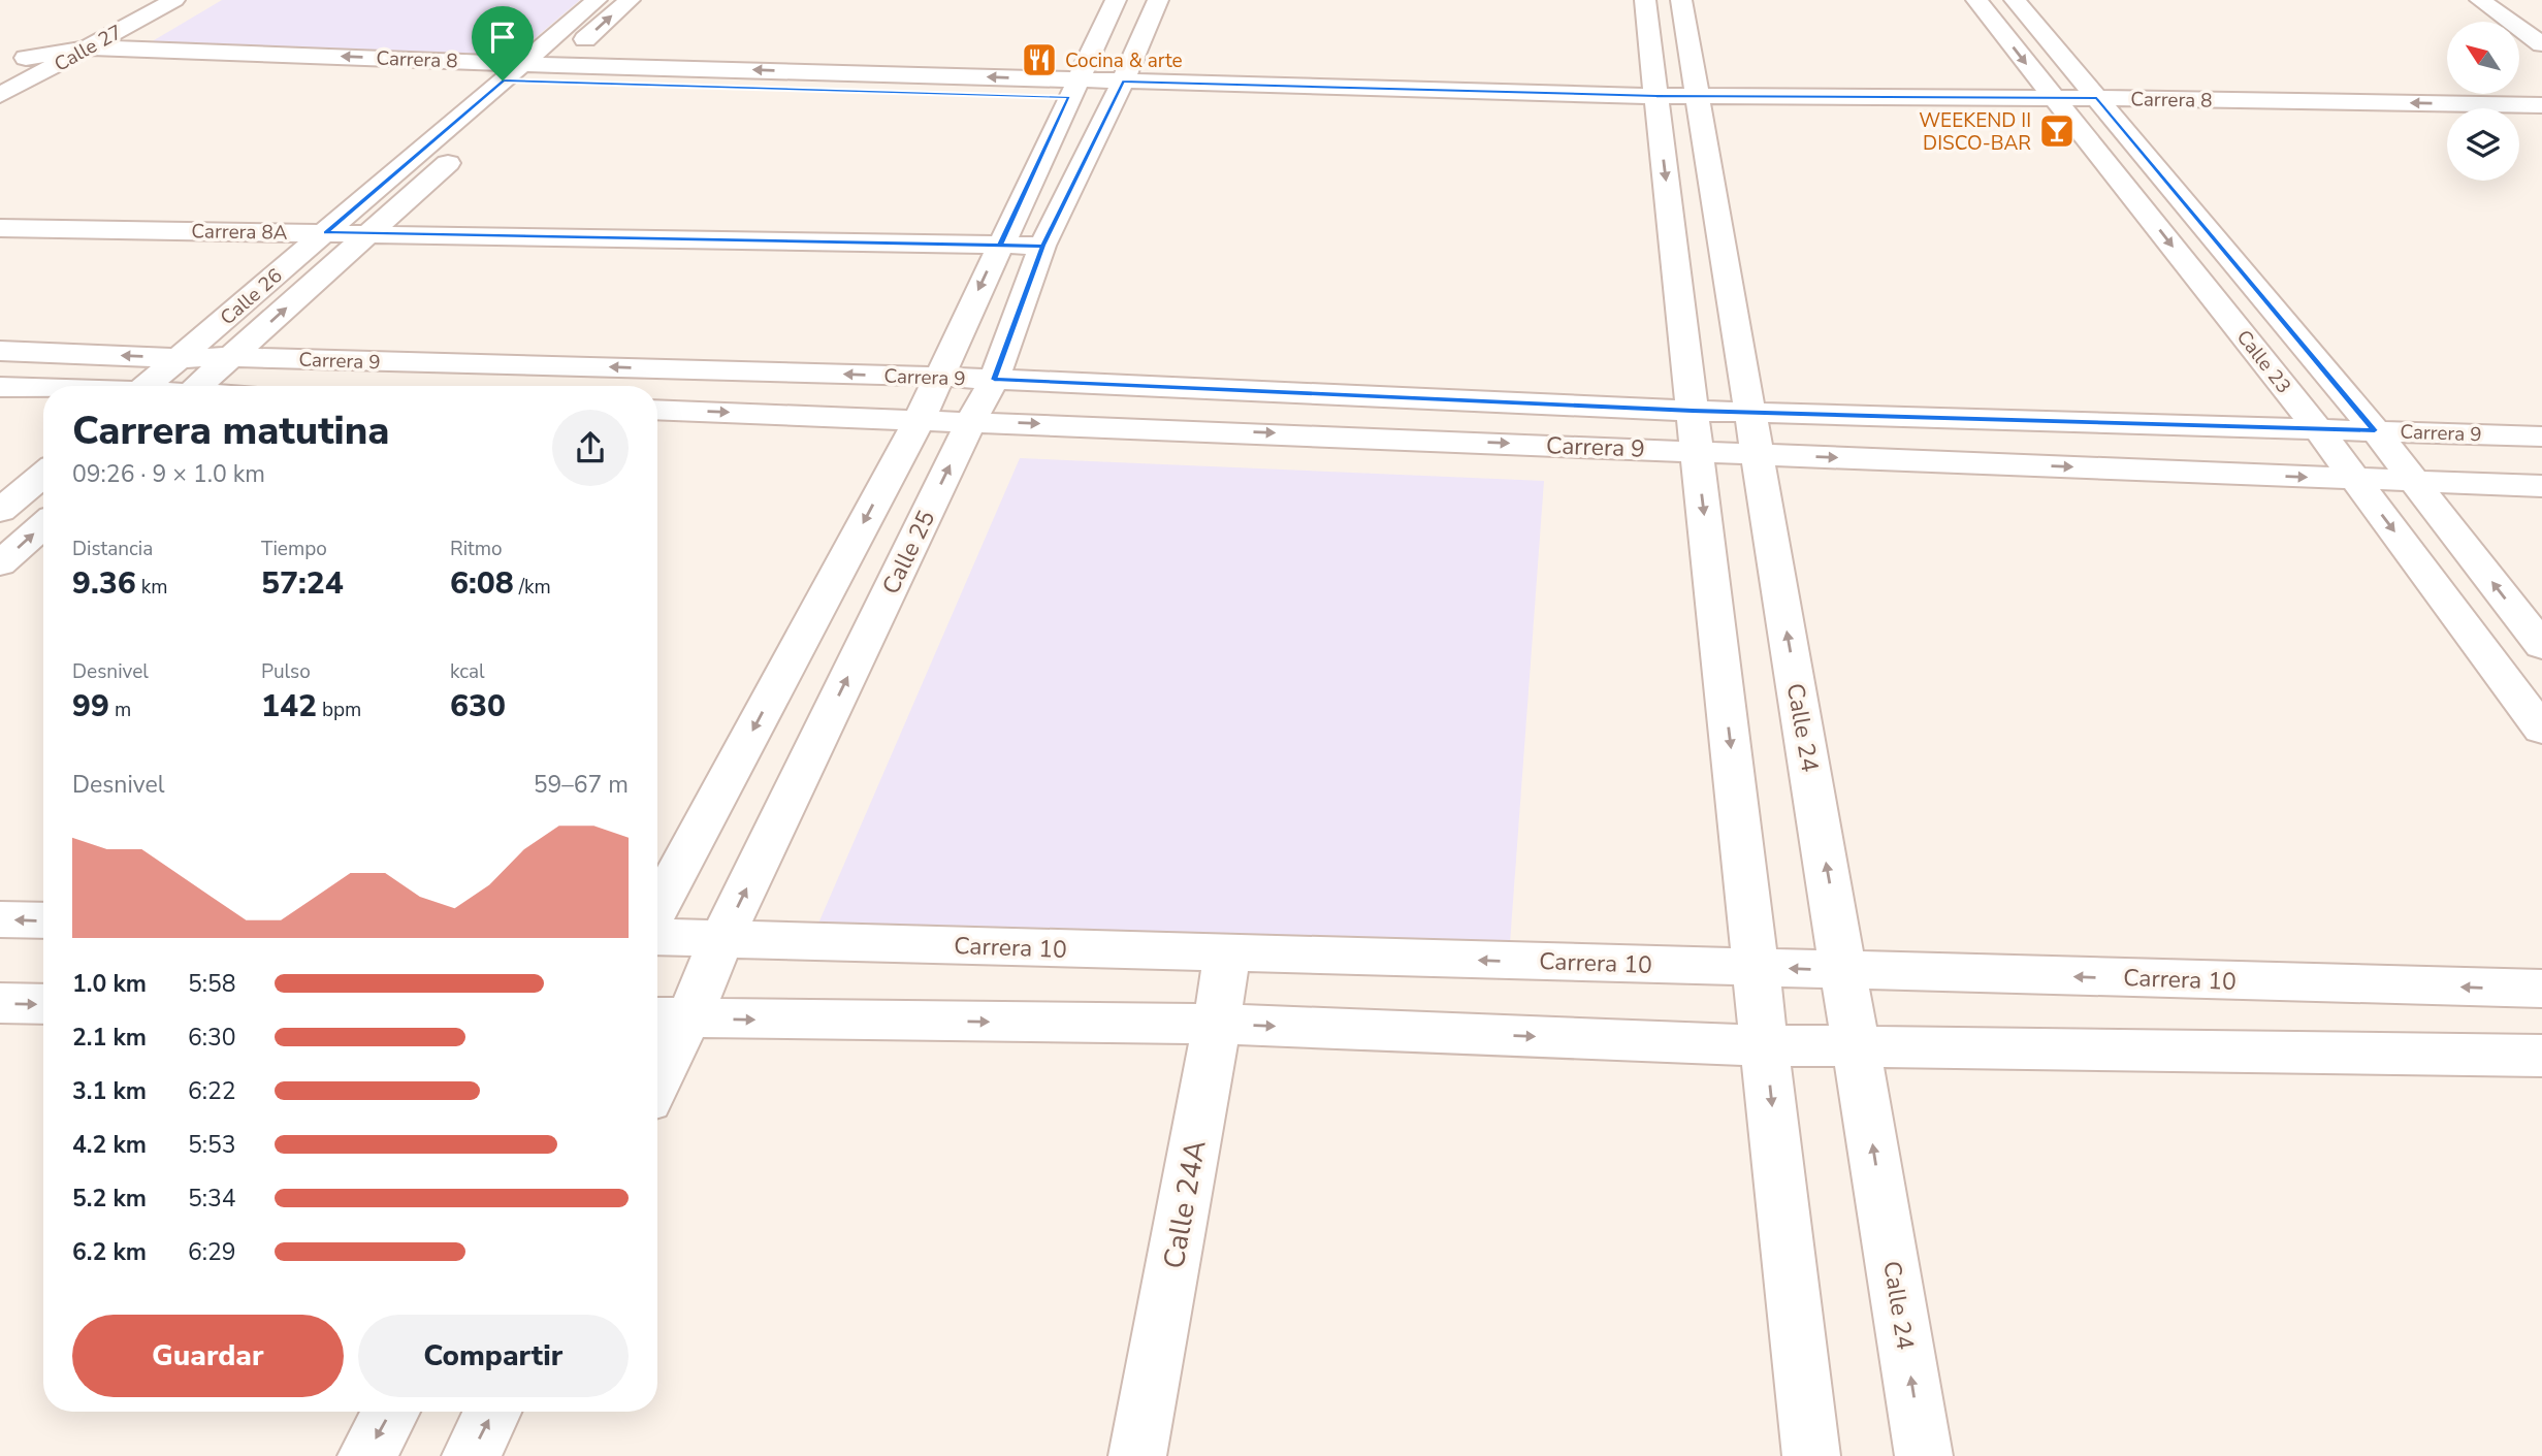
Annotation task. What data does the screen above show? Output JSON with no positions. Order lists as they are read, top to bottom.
{
  "streets": {
    "street": [
      "Calle 27",
      "Carrera 8",
      "Carrera 8A",
      "Calle 26",
      "Carrera 9",
      "Calle 23",
      "Calle 25",
      "Calle 24",
      "Carrera 10",
      "Calle 24A"
    ]
  },
  "crossings": [
    ["Calle 27", "Carrera 8"],
    ["Carrera 8", "Calle 26"],
    ["Carrera 8", "Calle 23"],
    ["Carrera 8", "Calle 25"],
    ["Carrera 8", "Calle 24"],
    ["Carrera 8A", "Calle 26"],
    ["Carrera 8A", "Calle 25"],
    ["Calle 26", "Carrera 9"],
    ["Carrera 9", "Calle 23"],
    ["Carrera 9", "Calle 25"],
    ["Carrera 9", "Calle 24"],
    ["Calle 25", "Carrera 10"],
    ["Calle 24", "Carrera 10"],
    ["Carrera 10", "Calle 24A"]
  ],
  "places": {
    "restaurant": ["Cocina & arte"],
    "bar": ["WEEKEND II DISCO-BAR"]
  },
  "north": "top left",
  "page": {
    "heading": ["Carrera matutina", "09:26 · 9 × 1.0 km"],
    "stats": [
      ["Distancia", "9.36 km"],
      ["Tiempo", "57:24"],
      ["Ritmo", "6:08 /km"],
      ["Desnivel", "99 m"],
      ["Pulso", "142 bpm"],
      ["kcal", "630"]
    ],
    "chart": ["Desnivel", "59–67 m"],
    "list": [
      {
        "name": "1.0 km",
        "note": "5:58"
      },
      {
        "name": "2.1 km",
        "note": "6:30"
      },
      {
        "name": "3.1 km",
        "note": "6:22"
      },
      {
        "name": "4.2 km",
        "note": "5:53"
      },
      {
        "name": "5.2 km",
        "note": "5:34"
      },
      {
        "name": "6.2 km",
        "note": "6:29"
      }
    ],
    "buttons": ["Guardar", "Compartir"]
  }
}
